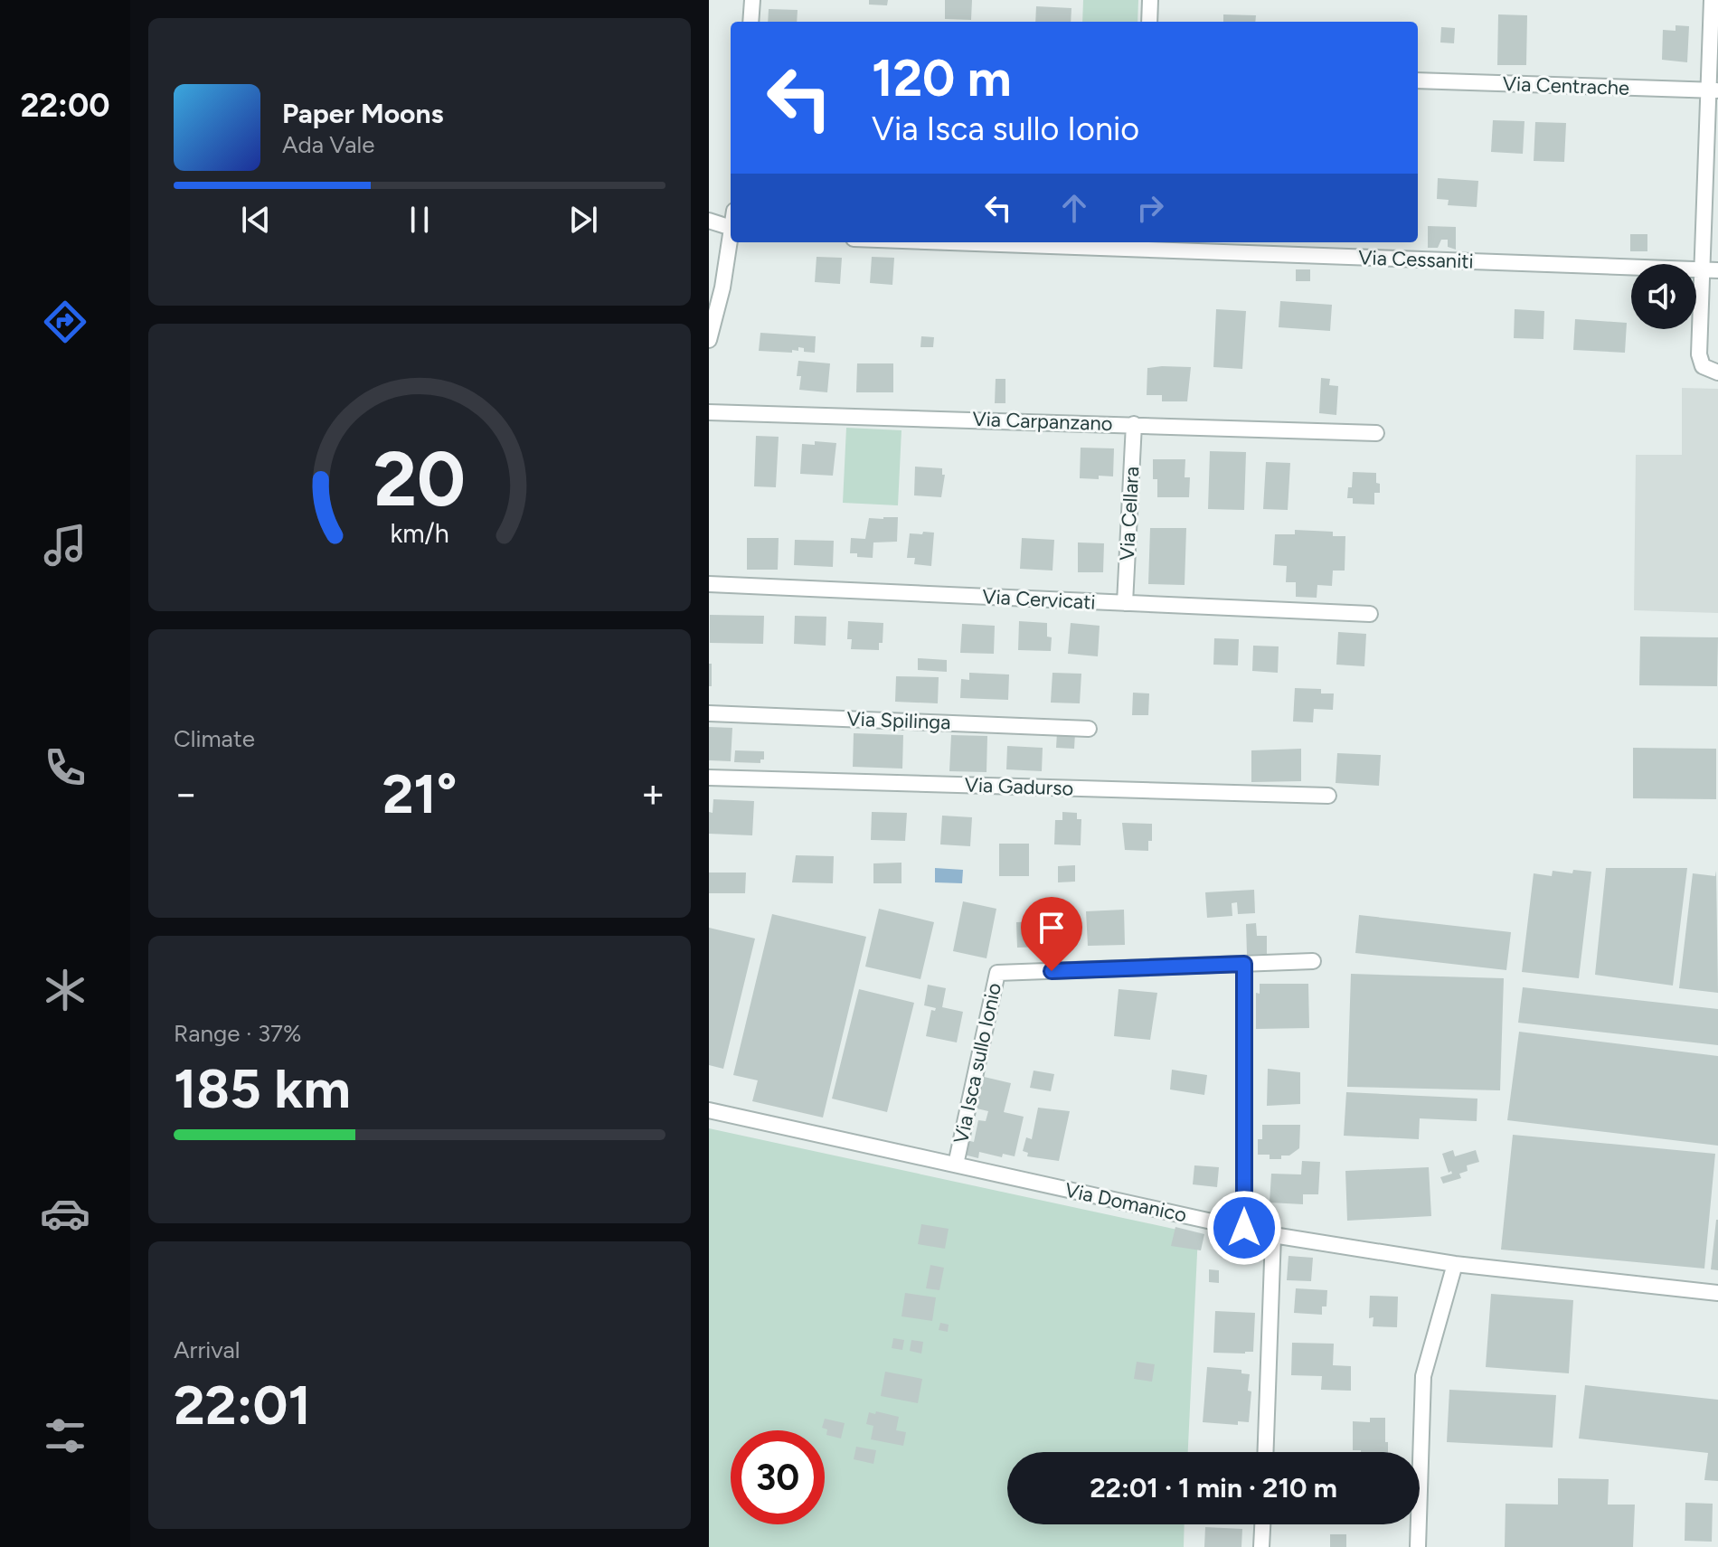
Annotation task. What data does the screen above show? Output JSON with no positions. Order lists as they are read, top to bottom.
{
  "streets": {
    "street": [
      "Via Centrache",
      "Via Cessaniti",
      "Via Carpanzano",
      "Via Cellara",
      "Via Cervicati",
      "Via Spilinga",
      "Via Gadurso",
      "Via Isca sullo Ionio",
      "Via Domanico"
    ]
  },
  "crossings": [
    ["Via Carpanzano", "Via Cellara"],
    ["Via Cellara", "Via Cervicati"],
    ["Via Isca sullo Ionio", "Via Domanico"]
  ],
  "page": {
    "tabs": "22:00",
    "turn": ["120 m", "Via Isca sullo Ionio"],
    "song": ["Paper Moons", "Ada Vale"],
    "tile": [
      "Climate",
      ["Range · 37%", "185 km"],
      ["Arrival", "22:01"]
    ],
    "heat": ["−", "21°", "+"],
    "limit": "30",
    "trip": "22:01 · 1 min · 210 m",
    "gauge": ["20", "km/h"]
  }
}
